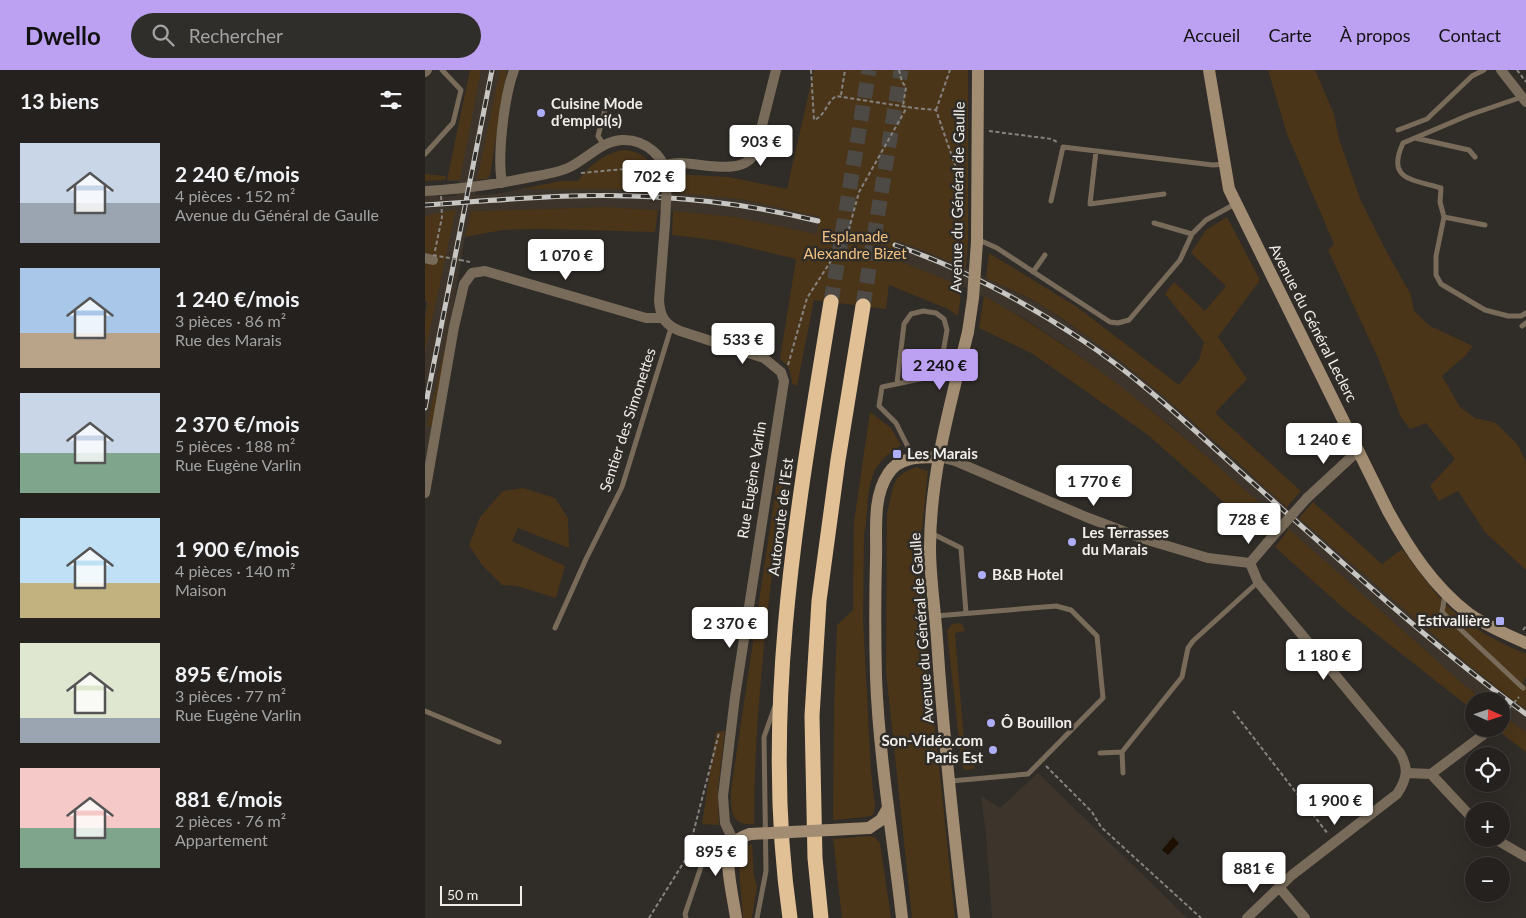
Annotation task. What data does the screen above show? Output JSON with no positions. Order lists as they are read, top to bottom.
{
  "streets": {
    "highway": ["Autoroute de l’Est"],
    "main road": ["Avenue du Général de Gaulle", "Avenue du Général Leclerc"],
    "street": ["Rue Eugène Varlin"],
    "lane": ["Sentier des Simonettes"]
  },
  "crossings": [
    ["Sentier des Simonettes", "Rue Eugène Varlin"]
  ],
  "parks": ["Esplanade Alexandre Bizet"],
  "places": {
    "other": [
      "Cuisine Mode d’emploi(s)",
      "Les Terrasses du Marais",
      "B&B Hotel",
      "Ô Bouillon",
      "Son-Vidéo.com Paris Est"
    ],
    "transit": ["Les Marais", "Estivallière"]
  },
  "scale_bar": "50 m",
  "north": "right",
  "page": {
    "header": "Dwello",
    "search": "Rechercher",
    "nav": [
      "Accueil",
      "Carte",
      "À propos",
      "Contact"
    ],
    "heading": "13 biens",
    "price": [
      "903 €",
      "702 €",
      "1 070 €",
      "533 €",
      "2 240 €",
      "1 240 €",
      "1 770 €",
      "728 €",
      "2 370 €",
      "1 180 €",
      "1 900 €",
      "895 €",
      "881 €"
    ],
    "list": [
      {
        "name": "2 240 €/mois",
        "note": "4 pièces · 152 m² · Avenue du Général de Gaulle"
      },
      {
        "name": "1 240 €/mois",
        "note": "3 pièces · 86 m² · Rue des Marais"
      },
      {
        "name": "2 370 €/mois",
        "note": "5 pièces · 188 m² · Rue Eugène Varlin"
      },
      {
        "name": "1 900 €/mois",
        "note": "4 pièces · 140 m² · Maison"
      },
      {
        "name": "895 €/mois",
        "note": "3 pièces · 77 m² · Rue Eugène Varlin"
      },
      {
        "name": "881 €/mois",
        "note": "2 pièces · 76 m² · Appartement"
      }
    ],
    "map_buttons": ["+", "−"],
    "scale": "50 m"
  }
}
